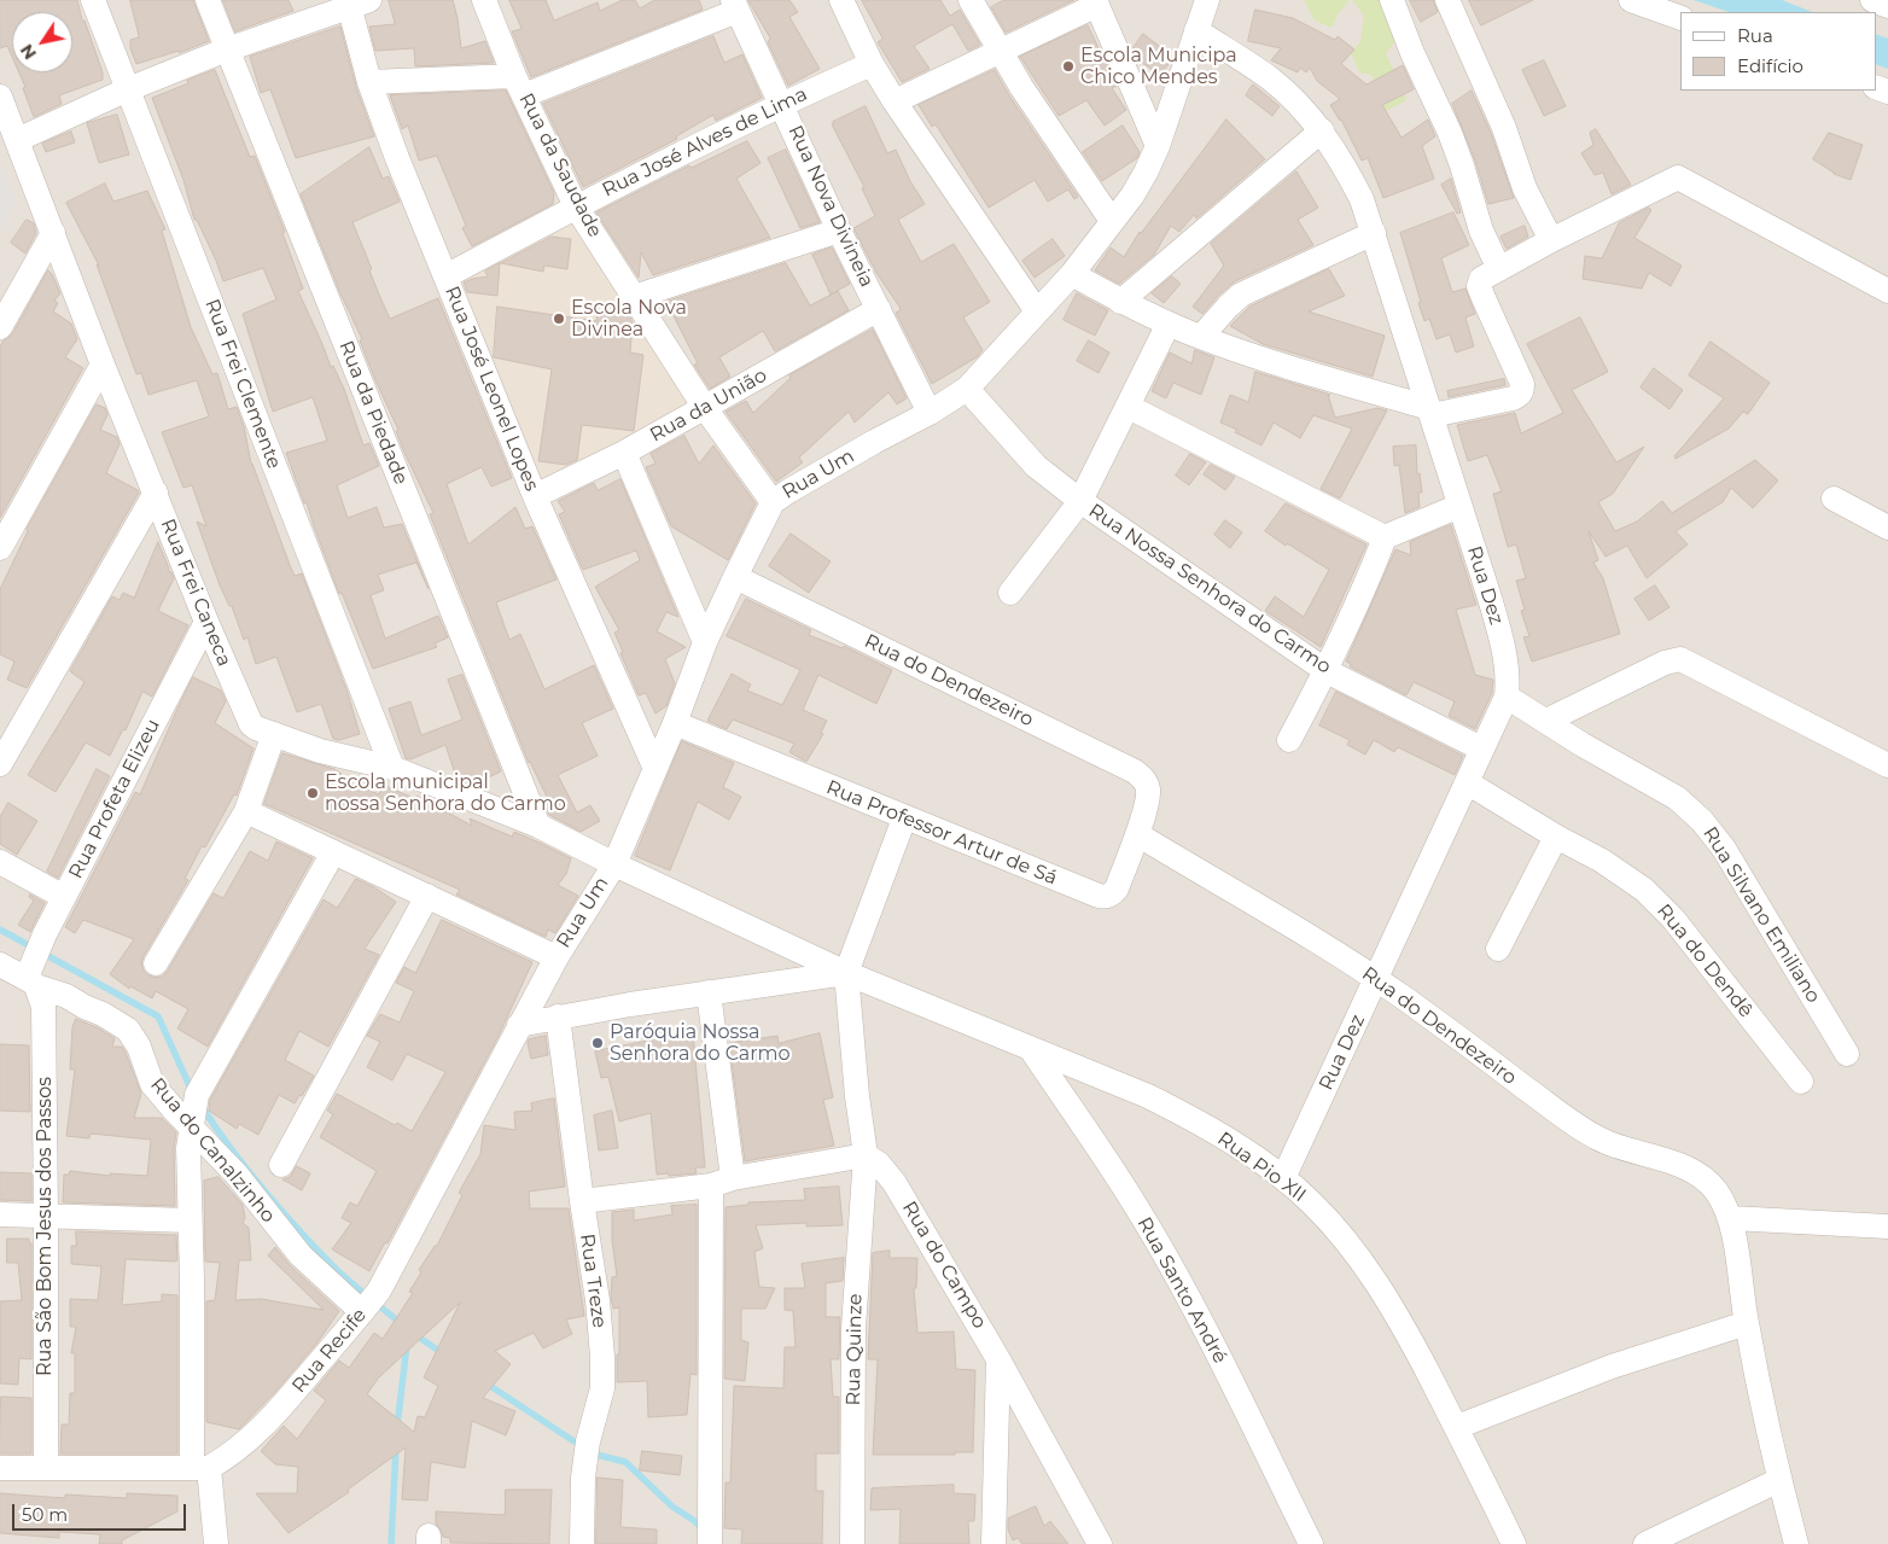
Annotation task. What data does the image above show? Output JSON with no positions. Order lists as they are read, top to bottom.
{
  "streets": {
    "street": [
      "Rua José Alves de Lima",
      "Rua da Saudade",
      "Rua Nova Divineia",
      "Rua Frei Clemente",
      "Rua José Leonel Lopes",
      "Rua da União",
      "Rua da Piedade",
      "Rua Um",
      "Rua Dez",
      "Rua Nossa Senhora do Carmo",
      "Rua Frei Caneca",
      "Rua do Dendezeiro",
      "Rua Profeta Elizeu",
      "Rua Professor Artur de Sá",
      "Rua Silvano Emiliano",
      "Rua do Dendê",
      "Rua do Canalzinho",
      "Rua Pio XII",
      "Rua São Bom Jesus dos Passos",
      "Rua do Campo",
      "Rua Treze",
      "Rua Santo André",
      "Rua Quinze",
      "Rua Recife"
    ]
  },
  "crossings": [
    ["Rua José Alves de Lima", "Rua da Saudade"],
    ["Rua José Alves de Lima", "Rua Nova Divineia"],
    ["Rua José Alves de Lima", "Rua José Leonel Lopes"],
    ["Rua da Saudade", "Rua da União"],
    ["Rua da Saudade", "Rua Um"],
    ["Rua Nova Divineia", "Rua da União"],
    ["Rua Nova Divineia", "Rua Um"],
    ["Rua Frei Clemente", "Rua Frei Caneca"],
    ["Rua José Leonel Lopes", "Rua da União"],
    ["Rua José Leonel Lopes", "Rua Um"],
    ["Rua da Piedade", "Rua Frei Caneca"],
    ["Rua Um", "Rua Dez"],
    ["Rua Um", "Rua Nossa Senhora do Carmo"],
    ["Rua Um", "Rua Frei Caneca"],
    ["Rua Um", "Rua do Dendezeiro"],
    ["Rua Um", "Rua Professor Artur de Sá"],
    ["Rua Um", "Rua Pio XII"],
    ["Rua Um", "Rua Recife"],
    ["Rua Dez", "Rua Nossa Senhora do Carmo"],
    ["Rua Dez", "Rua do Dendezeiro"],
    ["Rua Dez", "Rua Silvano Emiliano"],
    ["Rua Dez", "Rua do Dendê"],
    ["Rua Dez", "Rua Pio XII"],
    ["Rua Frei Caneca", "Rua Profeta Elizeu"],
    ["Rua Frei Caneca", "Rua Pio XII"],
    ["Rua do Dendezeiro", "Rua Professor Artur de Sá"],
    ["Rua Profeta Elizeu", "Rua do Canalzinho"],
    ["Rua Profeta Elizeu", "Rua São Bom Jesus dos Passos"],
    ["Rua do Canalzinho", "Rua São Bom Jesus dos Passos"],
    ["Rua do Canalzinho", "Rua Recife"],
    ["Rua Pio XII", "Rua Santo André"],
    ["Rua São Bom Jesus dos Passos", "Rua Recife"],
    ["Rua do Campo", "Rua Quinze"]
  ],
  "places": [
    "Escola Municipa Chico Mendes",
    "Escola Nova Divinea",
    "Escola municipal nossa Senhora do Carmo",
    "Paróquia Nossa Senhora do Carmo"
  ],
  "legend": ["Rua", "Edifício"],
  "scale_bar": "50 m",
  "north": "bottom left"
}
